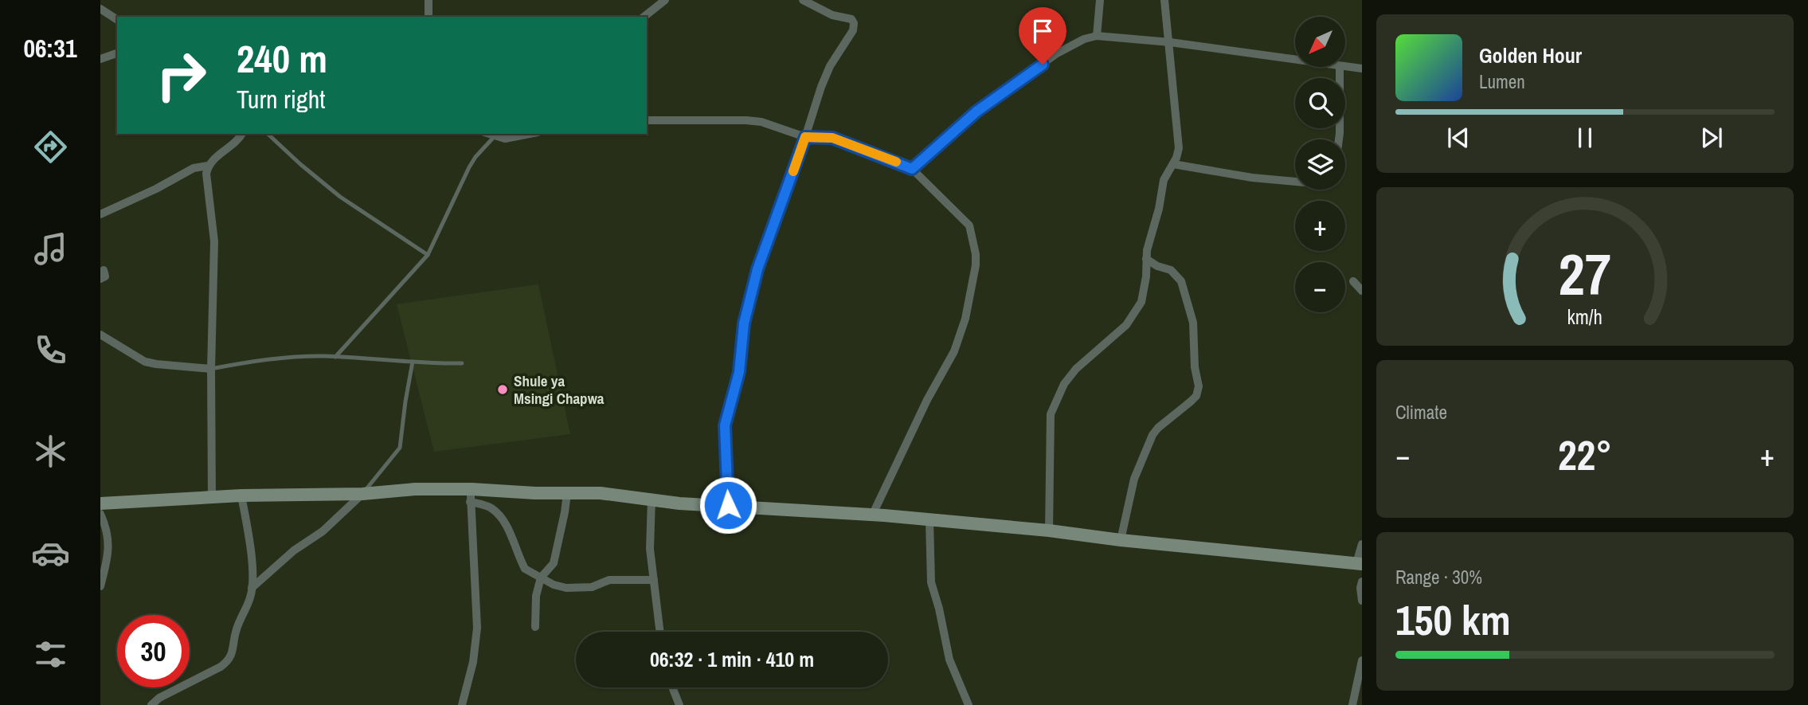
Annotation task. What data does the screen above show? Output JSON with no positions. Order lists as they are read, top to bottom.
{
  "places": ["Shule ya Msingi Chapwa"],
  "north": "bottom left",
  "page": {
    "tabs": "06:31",
    "map_buttons": ["+", "−"],
    "turn": ["240 m", "Turn right"],
    "song": ["Golden Hour", "Lumen"],
    "tile": [
      "Climate",
      ["Range · 30%", "150 km"]
    ],
    "heat": ["−", "22°", "+"],
    "limit": "30",
    "trip": "06:32 · 1 min · 410 m",
    "gauge": ["27", "km/h"]
  }
}
